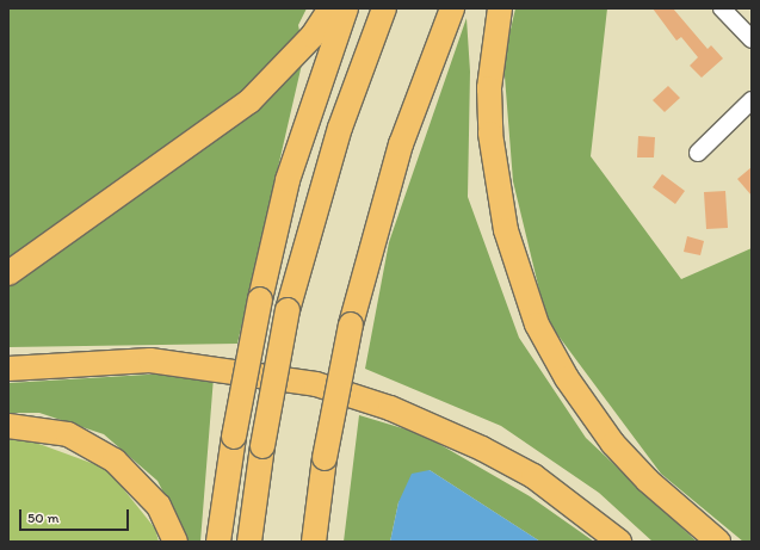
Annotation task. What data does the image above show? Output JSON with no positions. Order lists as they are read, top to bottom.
{
  "scale_bar": "50 m"
}
